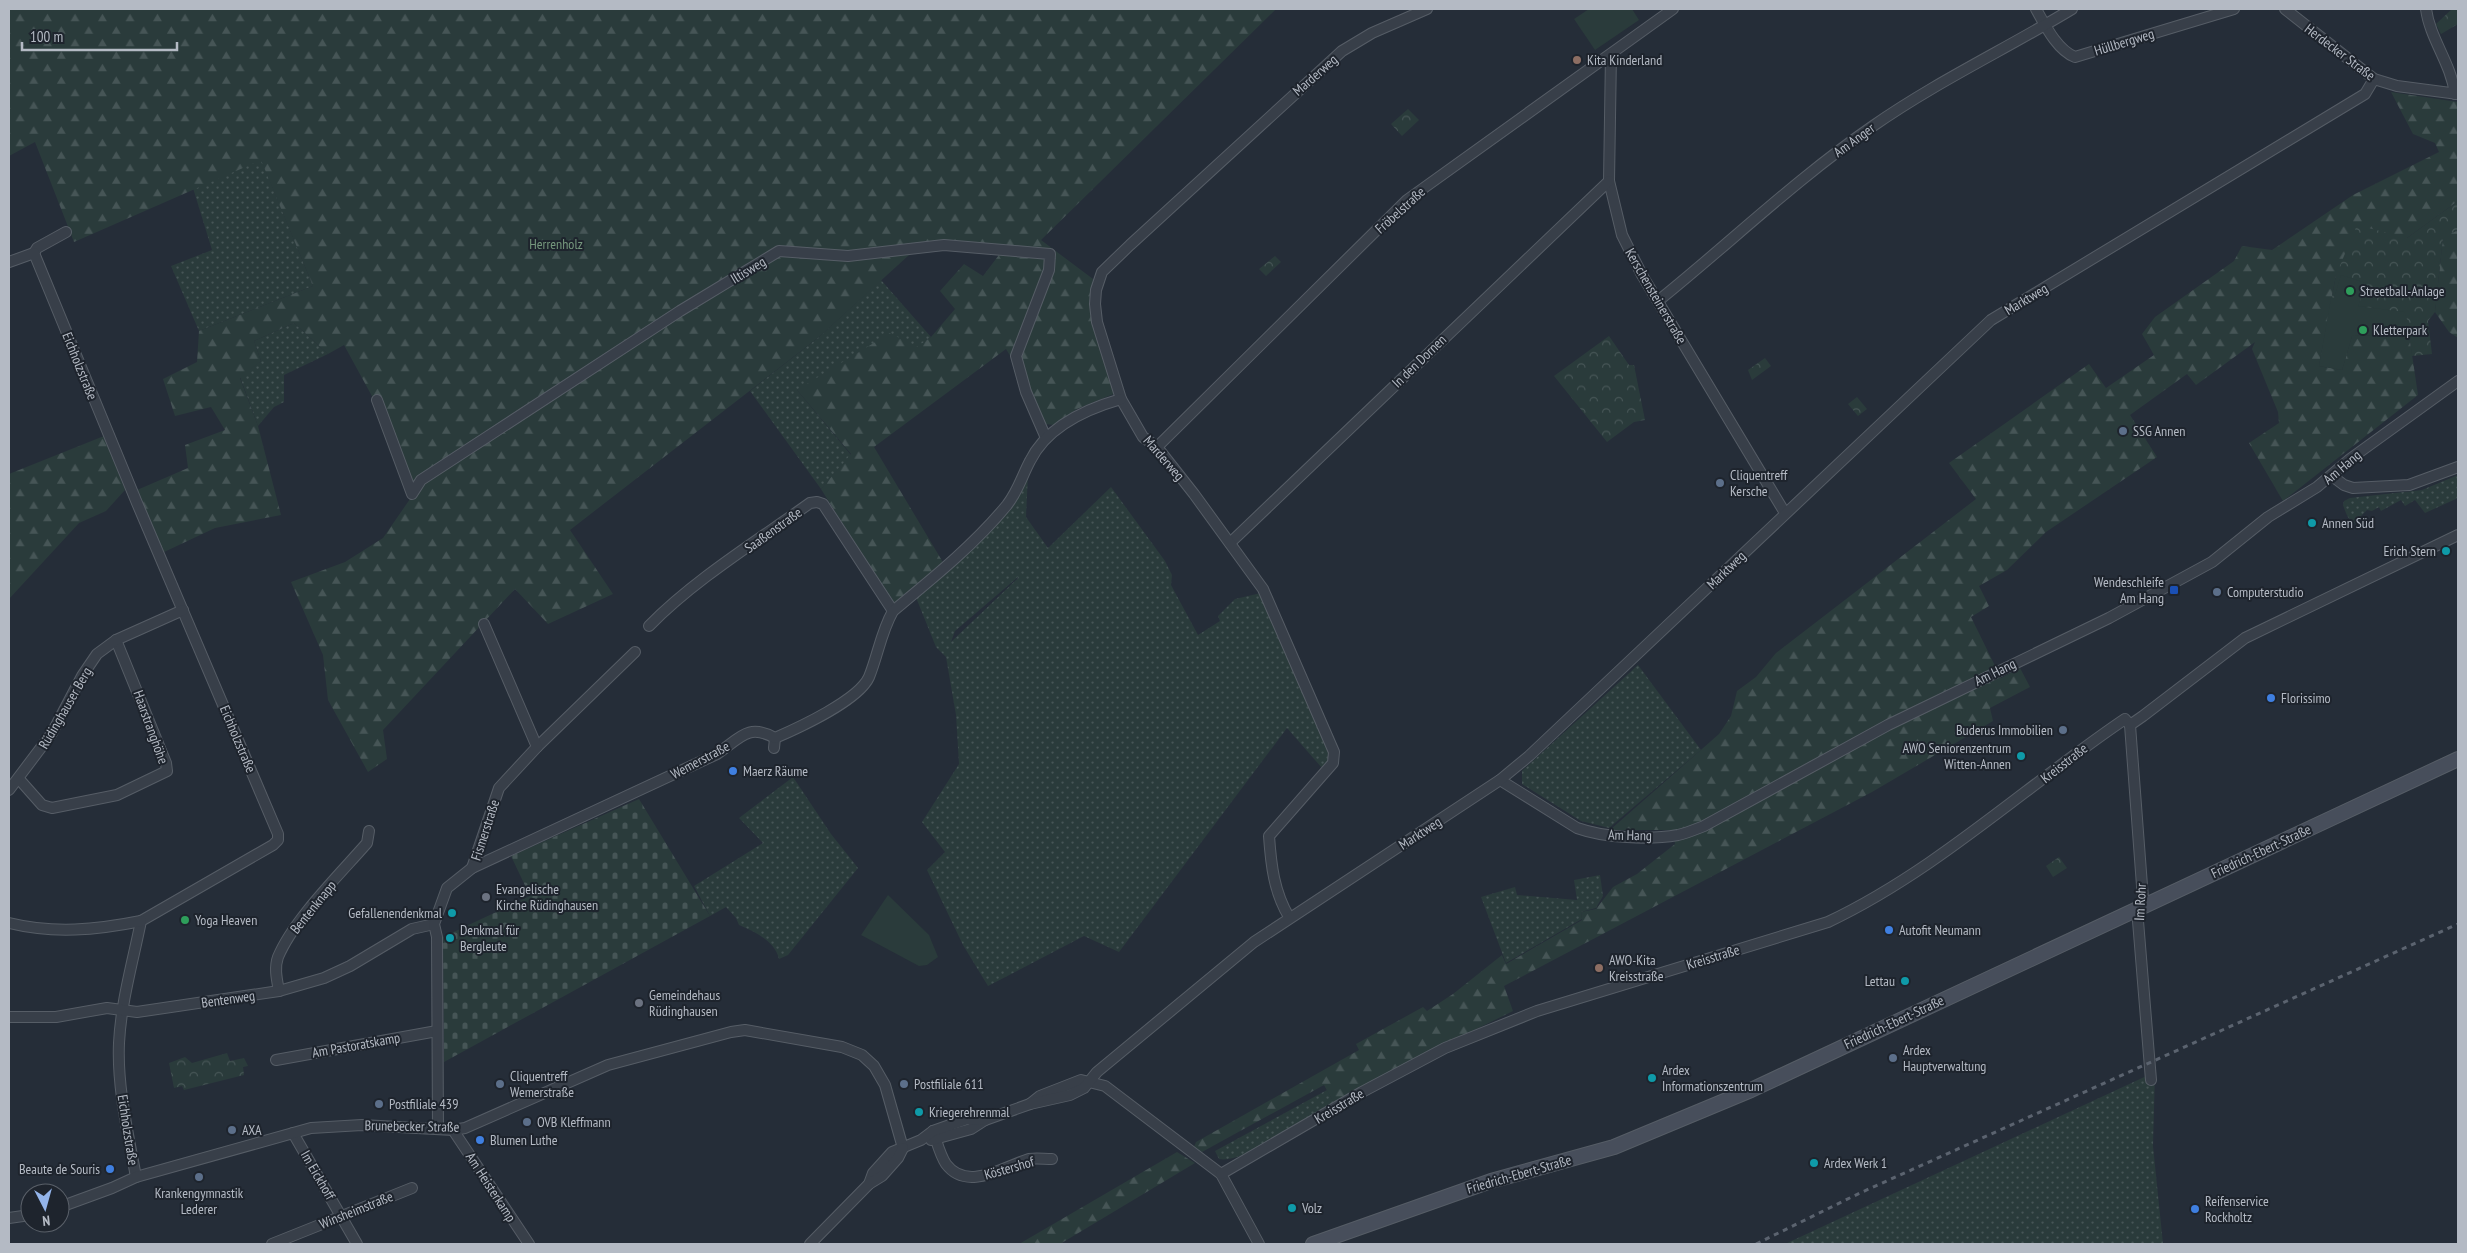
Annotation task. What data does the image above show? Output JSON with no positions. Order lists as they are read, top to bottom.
{
  "streets": {
    "street": [
      "Hüllbergweg",
      "Herdecker Straße",
      "Marderweg",
      "Am Anger",
      "Fröbelstraße",
      "Iltisweg",
      "Kerschensteinerstraße",
      "Marktweg",
      "In den Dornen",
      "Eichholzstraße",
      "Am Hang",
      "Saaßenstraße",
      "Rüdinghauser Berg",
      "Haarstranghöhe",
      "Wemerstraße",
      "Kreisstraße",
      "Fismerstraße",
      "Friedrich-Ebert-Straße",
      "Im Rohr",
      "Bentenknapp",
      "Bentenweg",
      "Am Pastoratskamp",
      "Brunebecker Straße",
      "Köstershof",
      "Im Eickhoff",
      "Am Heisterkamp",
      "Winsheimstraße"
    ]
  },
  "crossings": [
    ["Hüllbergweg", "Am Anger"],
    ["Herdecker Straße", "Marktweg"],
    ["Marderweg", "Fröbelstraße"],
    ["Marderweg", "Marktweg"],
    ["Marderweg", "In den Dornen"],
    ["Marderweg", "Wemerstraße"],
    ["Am Anger", "Kerschensteinerstraße"],
    ["Fröbelstraße", "Kerschensteinerstraße"],
    ["Iltisweg", "Wemerstraße"],
    ["Kerschensteinerstraße", "Marktweg"],
    ["Kerschensteinerstraße", "In den Dornen"],
    ["Marktweg", "Am Hang"],
    ["Eichholzstraße", "Rüdinghauser Berg"],
    ["Eichholzstraße", "Bentenweg"],
    ["Eichholzstraße", "Brunebecker Straße"],
    ["Saaßenstraße", "Wemerstraße"],
    ["Rüdinghauser Berg", "Haarstranghöhe"],
    ["Wemerstraße", "Fismerstraße"],
    ["Wemerstraße", "Bentenweg"],
    ["Wemerstraße", "Am Pastoratskamp"],
    ["Wemerstraße", "Brunebecker Straße"],
    ["Kreisstraße", "Im Rohr"],
    ["Friedrich-Ebert-Straße", "Im Rohr"],
    ["Bentenknapp", "Bentenweg"],
    ["Brunebecker Straße", "Im Eickhoff"],
    ["Brunebecker Straße", "Am Heisterkamp"],
    ["Im Eickhoff", "Winsheimstraße"]
  ],
  "parks": ["Herrenholz"],
  "places": {
    "other": [
      "Kita Kinderland",
      "Streetball-Anlage",
      "Kletterpark",
      "SSG Annen",
      "Cliquentreff Kersche",
      "Annen Süd",
      "Erich Stern",
      "Computerstudio",
      "Florissimo",
      "Buderus Immobilien",
      "AWO Seniorenzentrum Witten-Annen",
      "Maerz Räume",
      "Evangelische Kirche Rüdinghausen",
      "Gefallenendenkmal",
      "Yoga Heaven",
      "Autofit Neumann",
      "Denkmal für Bergleute",
      "AWO-Kita Kreisstraße",
      "Lettau",
      "Gemeindehaus Rüdinghausen",
      "Ardex Hauptverwaltung",
      "Ardex Informationszentrum",
      "Cliquentreff Wemerstraße",
      "Postfiliale 611",
      "Postfiliale 439",
      "Kriegerehrenmal",
      "OVB Kleffmann",
      "AXA",
      "Blumen Luthe",
      "Ardex Werk 1",
      "Beaute de Souris",
      "Krankengymnastik Lederer",
      "Volz",
      "Reifenservice Rockholtz"
    ],
    "transit": ["Wendeschleife Am Hang"]
  },
  "scale_bar": "100 m",
  "north": "bottom"
}
